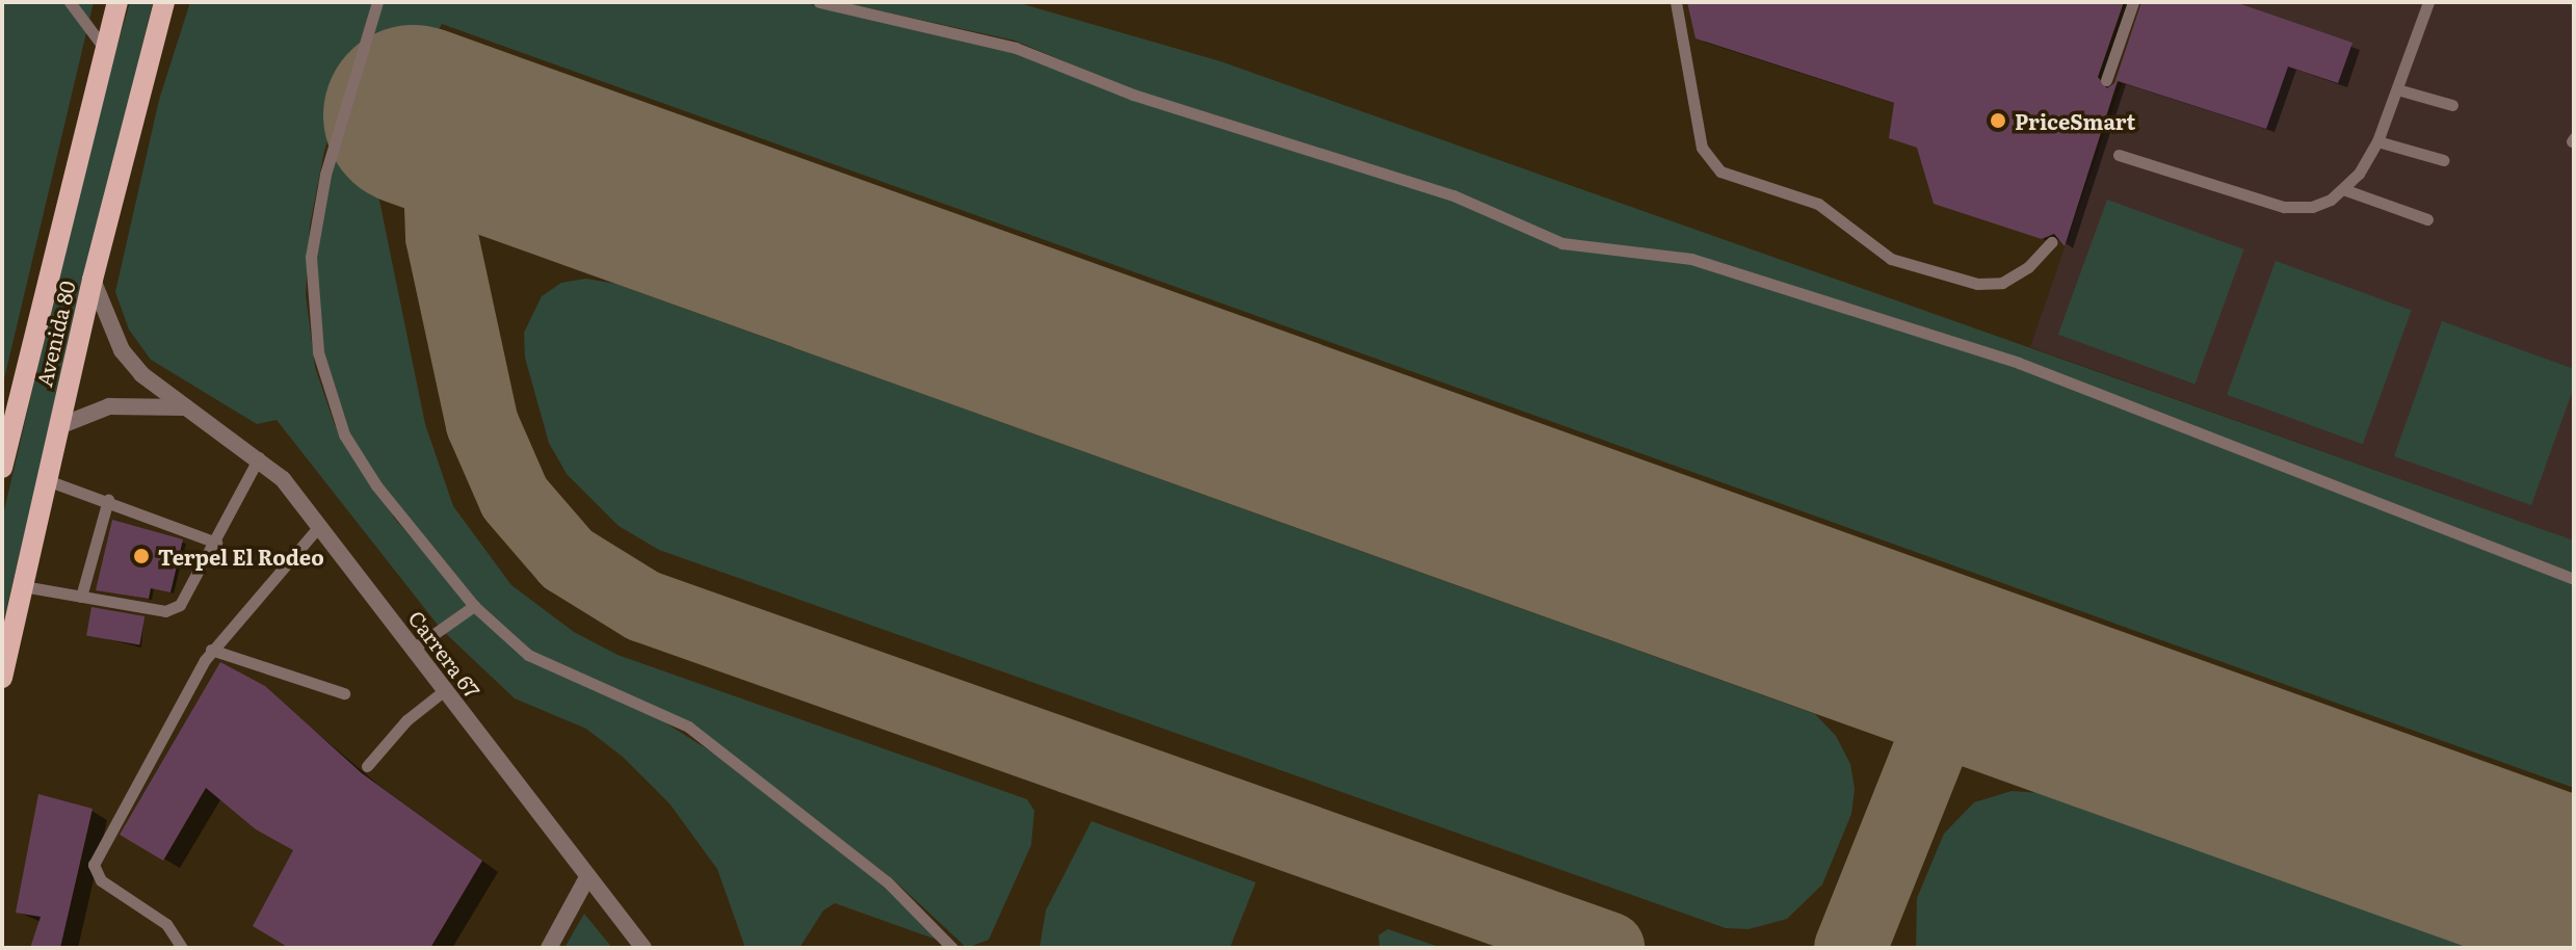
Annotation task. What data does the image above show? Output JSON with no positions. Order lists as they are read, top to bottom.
{
  "streets": {
    "main road": ["Avenida 80"],
    "street": ["Carrera 67"]
  },
  "crossings": [
    ["Avenida 80", "Carrera 67"]
  ],
  "places": ["PriceSmart", "Terpel El Rodeo"]
}
